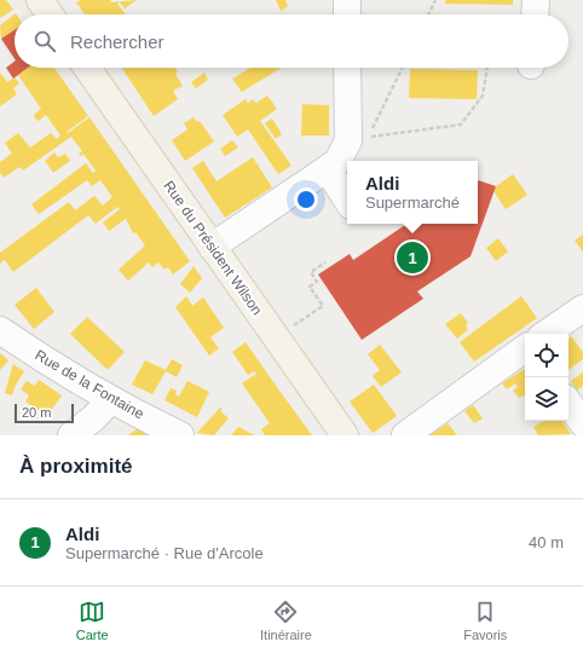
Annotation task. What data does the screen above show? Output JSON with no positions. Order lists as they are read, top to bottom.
{
  "streets": {
    "main road": ["Rue du Président Wilson"],
    "street": ["Rue de la Fontaine"]
  },
  "scale_bar": "20 m",
  "page": {
    "search": "Rechercher",
    "popup": ["Aldi", "Supermarché"],
    "pins": "1",
    "scale": "20 m",
    "heading": "À proximité",
    "list": [
      {
        "mark": "1",
        "name": "Aldi",
        "note": "Supermarché · Rue d'Arcole",
        "value": "40 m"
      }
    ],
    "nav": ["Carte", "Itinéraire", "Favoris"]
  }
}
